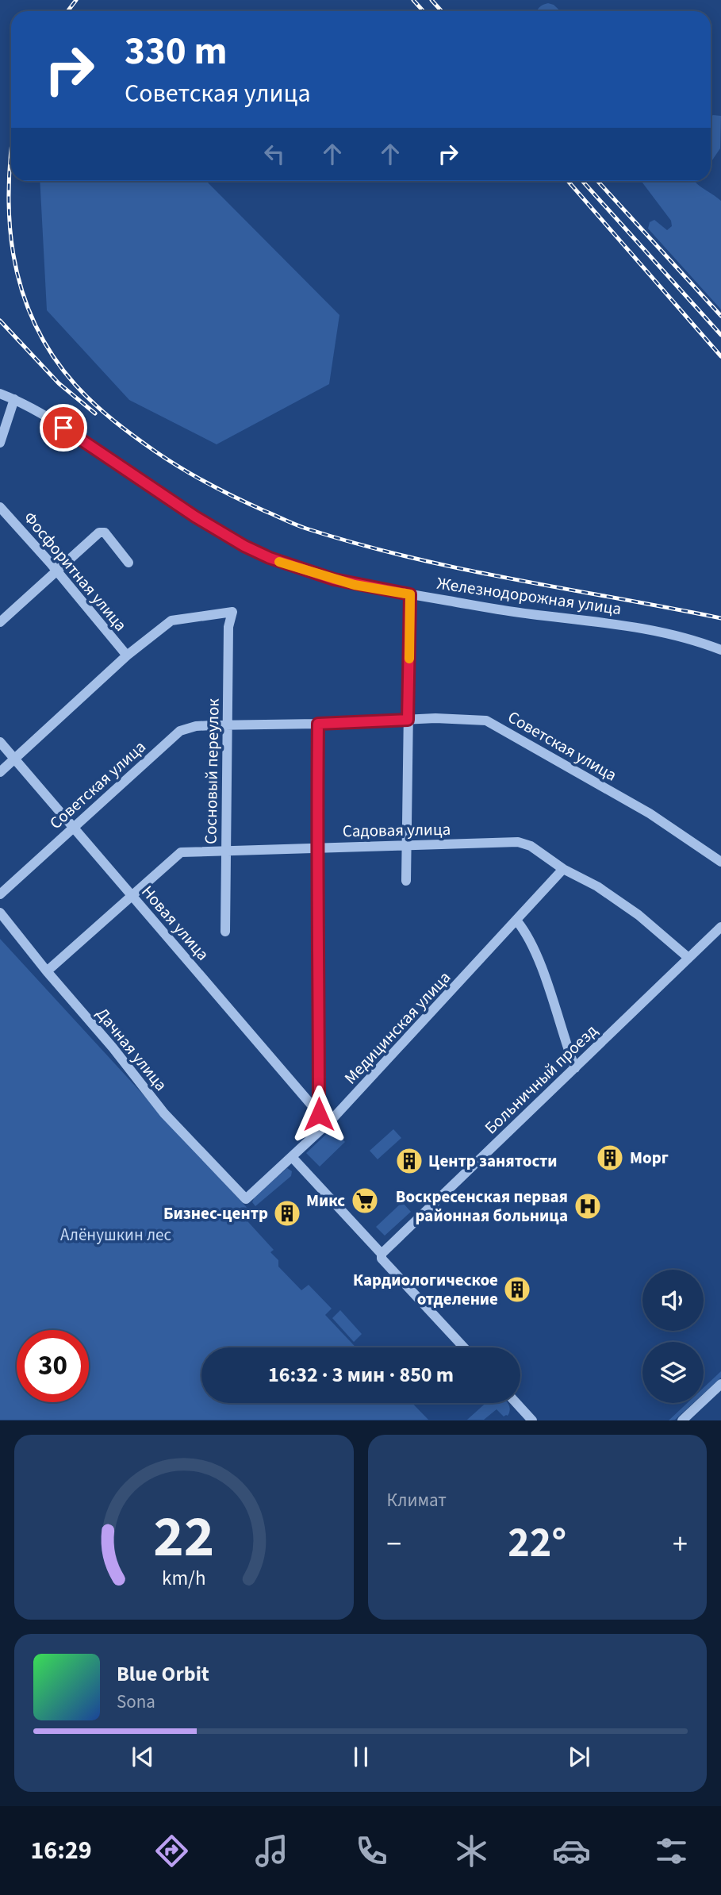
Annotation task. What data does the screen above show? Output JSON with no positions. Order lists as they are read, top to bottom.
{
  "streets": {
    "street": [
      "Фосфоритная улица",
      "Железнодорожная улица",
      "Советская улица",
      "Сосновый переулок",
      "Садовая улица",
      "Новая улица",
      "Медицинская улица",
      "Дачная улица",
      "Больничный проезд"
    ]
  },
  "crossings": [
    ["Фосфоритная улица", "Сосновый переулок"],
    ["Советская улица", "Сосновый переулок"],
    ["Советская улица", "Новая улица"],
    ["Сосновый переулок", "Садовая улица"],
    ["Садовая улица", "Новая улица"],
    ["Садовая улица", "Медицинская улица"],
    ["Садовая улица", "Дачная улица"],
    ["Садовая улица", "Больничный проезд"],
    ["Новая улица", "Медицинская улица"],
    ["Медицинская улица", "Дачная улица"]
  ],
  "parks": ["Алёнушкин лес"],
  "places": {
    "building": [
      "Морг",
      "Центр занятости",
      "Бизнес-центр",
      "Кардиологическое отделение"
    ],
    "supermarket": ["Микс"],
    "hospital": ["Воскресенская первая районная больница"]
  },
  "page": {
    "turn": ["330 m", "Советская улица"],
    "limit": "30",
    "trip": "16:32 · 3 мин · 850 m",
    "tile": "Климат",
    "heat": ["−", "22°", "+"],
    "song": ["Blue Orbit", "Sona"],
    "tabs": "16:29",
    "gauge": ["22", "km/h"]
  }
}
